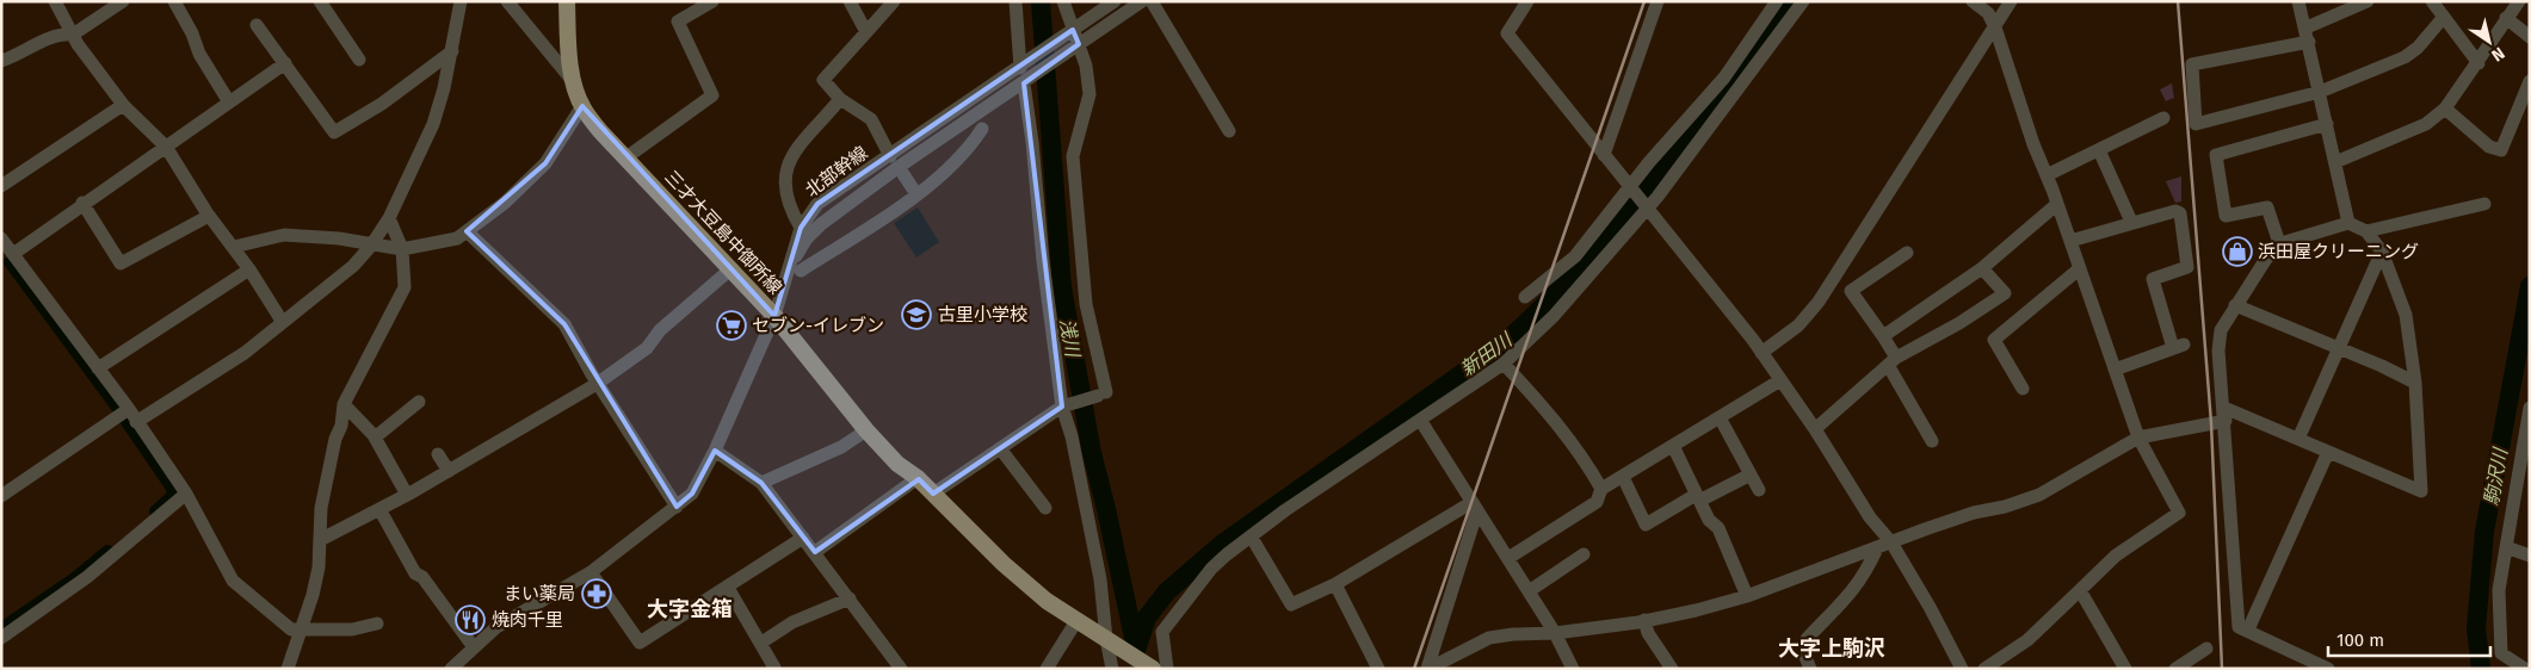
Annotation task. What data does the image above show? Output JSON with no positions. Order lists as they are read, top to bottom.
{
  "streets": {
    "main road": ["三才大豆島中御所線"],
    "street": ["北部幹線"]
  },
  "districts": ["大字金箱", "大字上駒沢"],
  "water": ["浅川", "新田川", "駒沢川"],
  "places": {
    "shop": ["浜田屋クリーニング"],
    "school or university": ["古里小学校"],
    "supermarket": ["セブン-イレブン"],
    "pharmacy": ["まい薬局"],
    "restaurant": ["焼肉千里"]
  },
  "scale_bar": "100 m",
  "north": "bottom right"
}
